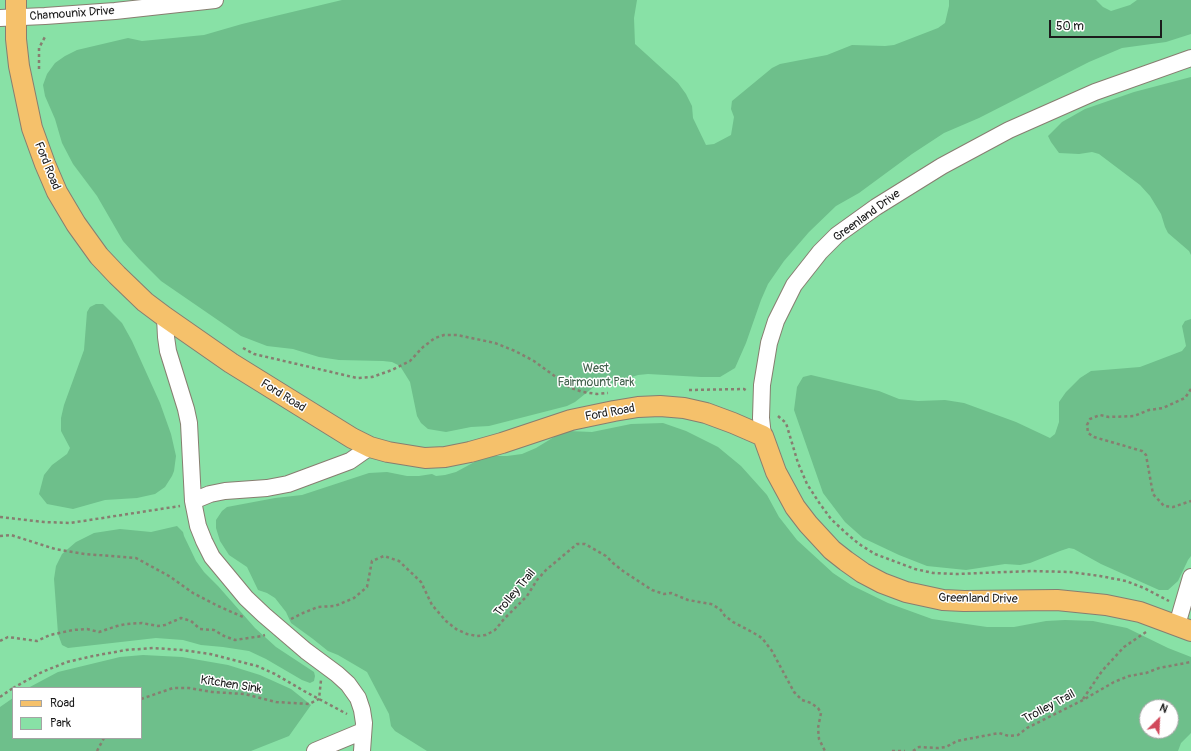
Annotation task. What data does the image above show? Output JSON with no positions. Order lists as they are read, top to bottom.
{
  "streets": {
    "main road": ["Ford Road", "Greenland Drive"],
    "street": ["Chamounix Drive"],
    "path": ["Trolley Trail", "Kitchen Sink"]
  },
  "crossings": [
    ["Chamounix Drive", "Ford Road"],
    ["Ford Road", "Greenland Drive"]
  ],
  "parks": ["West Fairmount Park"],
  "legend": ["Road", "Park"],
  "scale_bar": "50 m",
  "north": "top right"
}
